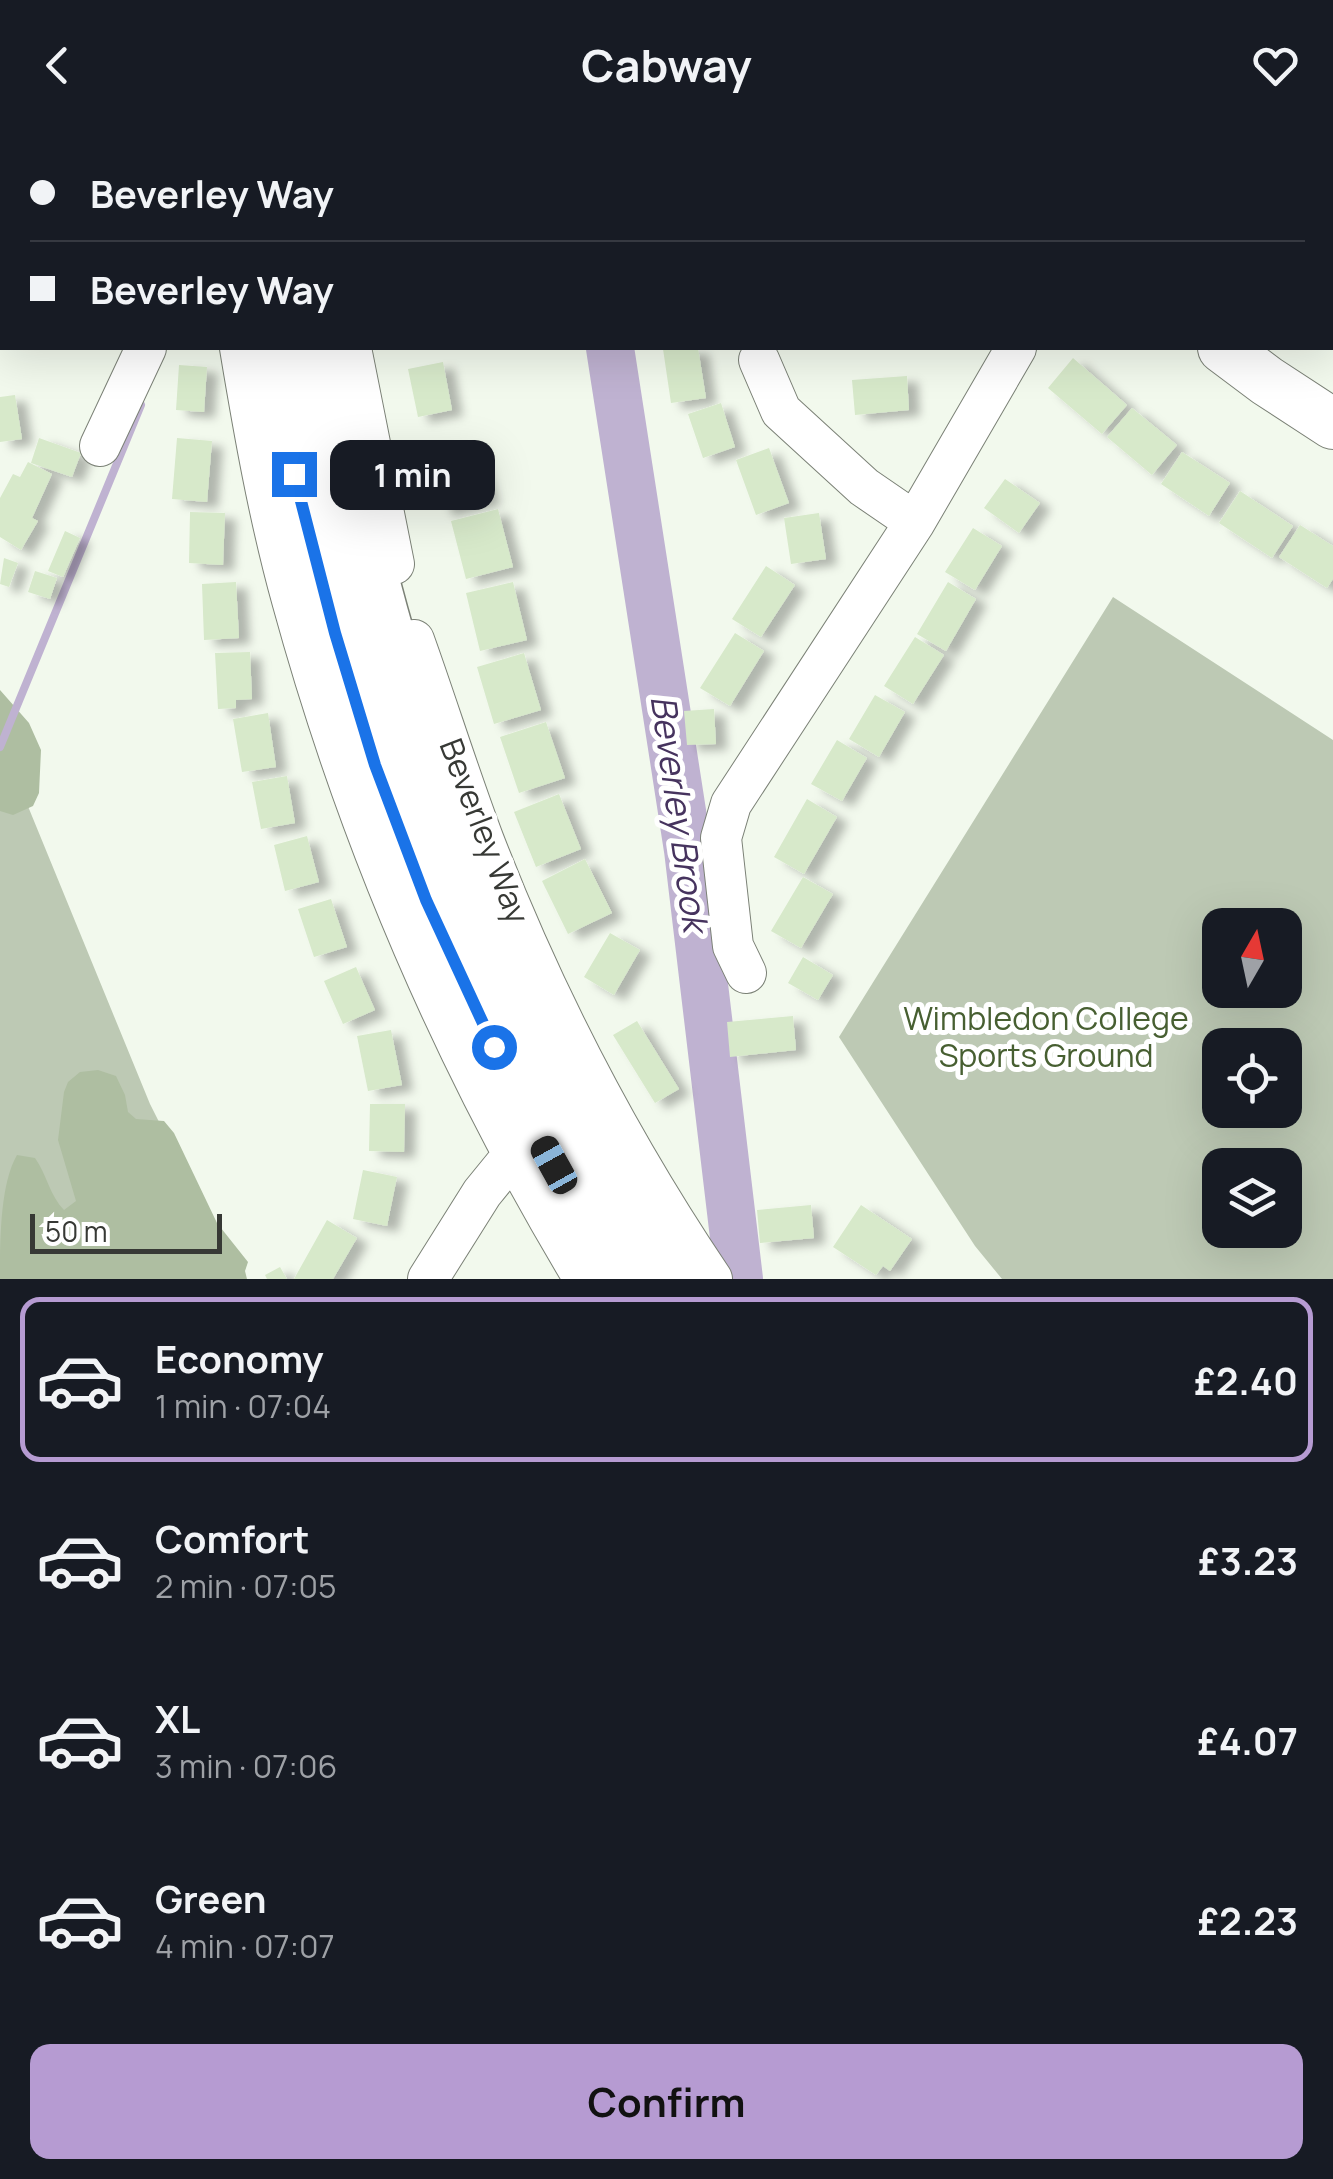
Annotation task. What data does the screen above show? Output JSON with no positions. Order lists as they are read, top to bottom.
{
  "streets": {
    "highway": ["Beverley Way"]
  },
  "water": ["Beverley Brook"],
  "parks": ["Wimbledon College Sports Ground"],
  "scale_bar": "50 m",
  "north": "top",
  "page": {
    "header": "Cabway",
    "banner": ["Beverley Way", "Beverley Way"],
    "bubble": "1 min",
    "scale": "50 m",
    "list": [
      {
        "name": "Economy",
        "note": "1 min · 07:04",
        "value": "£2.40"
      },
      {
        "name": "Comfort",
        "note": "2 min · 07:05",
        "value": "£3.23"
      },
      {
        "name": "XL",
        "note": "3 min · 07:06",
        "value": "£4.07"
      },
      {
        "name": "Green",
        "note": "4 min · 07:07",
        "value": "£2.23"
      }
    ],
    "buttons": "Confirm"
  }
}
